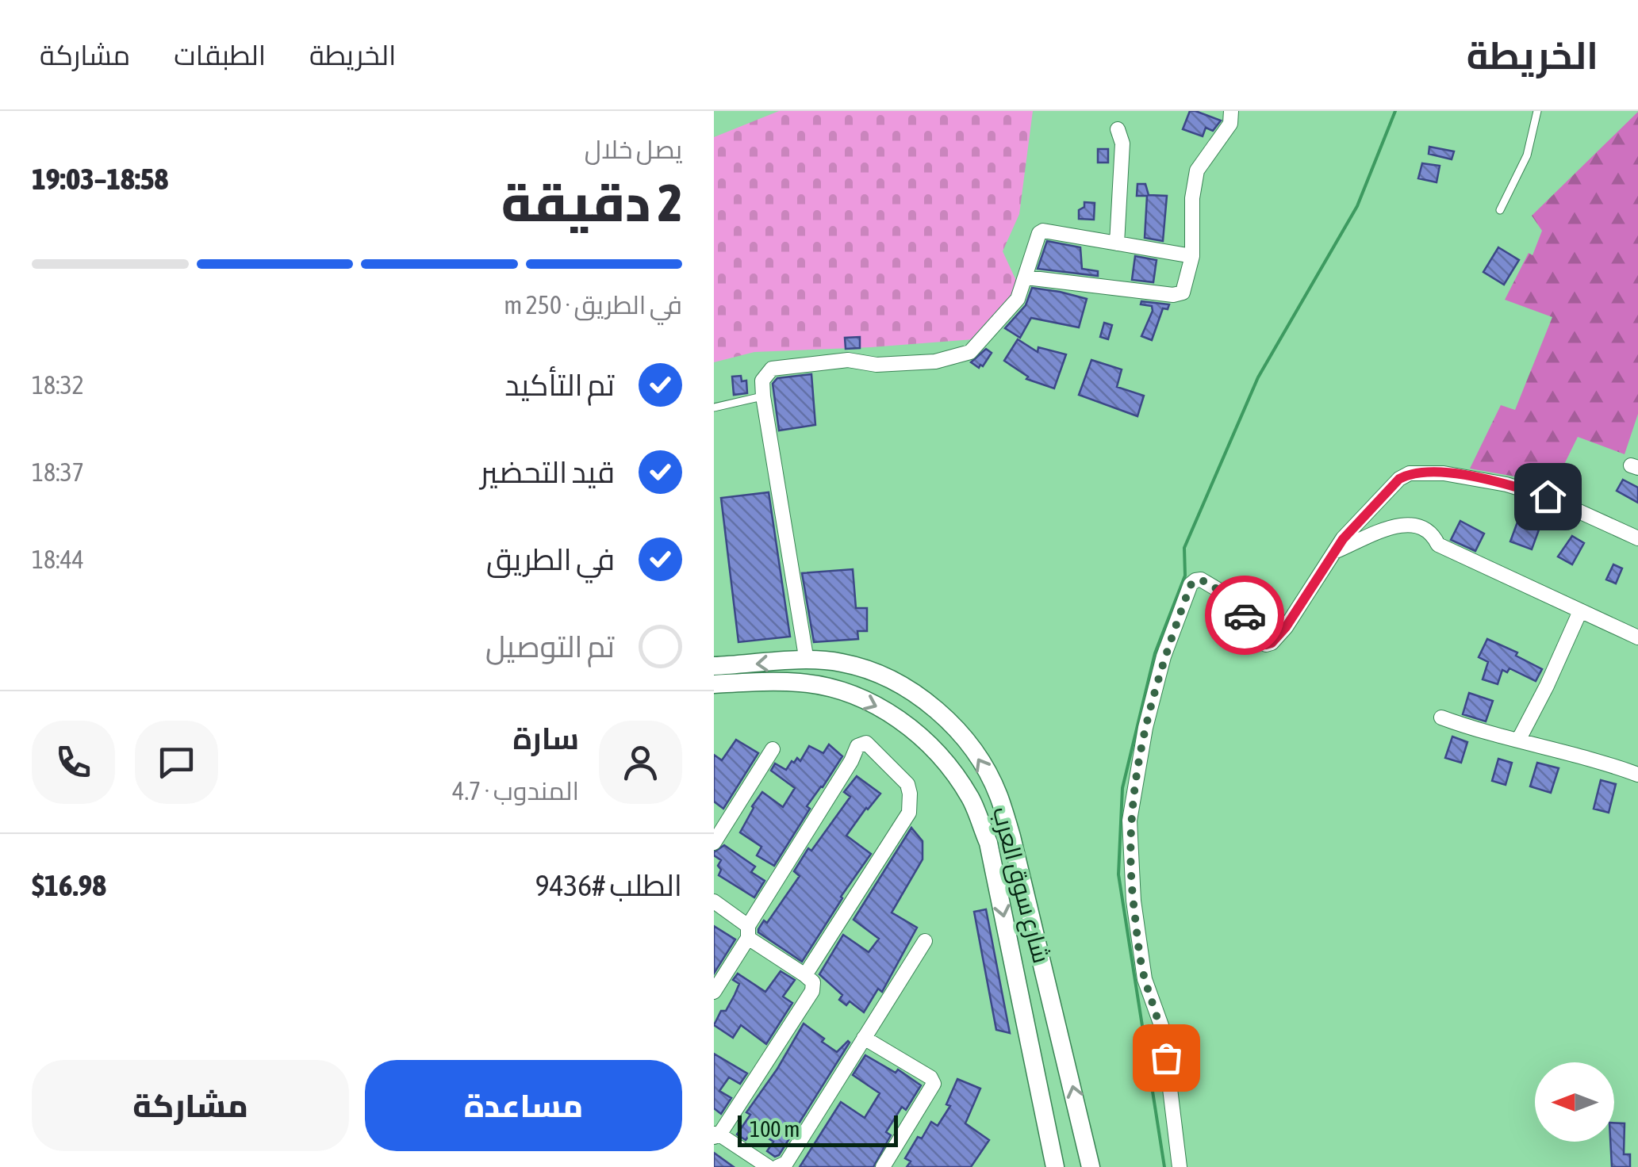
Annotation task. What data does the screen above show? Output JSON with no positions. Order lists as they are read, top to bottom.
{
  "streets": {
    "main road": ["شارع سوق العرب"]
  },
  "one_way": ["شارع سوق العرب"],
  "scale_bar": "100 m",
  "north": "left",
  "page": {
    "header": "الخريطة",
    "nav": ["الخريطة", "الطبقات", "مشاركة"],
    "heading": ["2 دقيقة", "يصل خلال", "18:58–19:03"],
    "panel": [
      "سارة",
      "المندوب · 4.7",
      "الطلب #9436",
      "$16.98"
    ],
    "bar": "في الطريق · 250 m",
    "list": [
      ["تم التأكيد", "18:32"],
      ["قيد التحضير", "18:37"],
      ["في الطريق", "18:44"],
      "تم التوصيل"
    ],
    "buttons": ["مساعدة", "مشاركة"],
    "scale": "100 m"
  }
}
